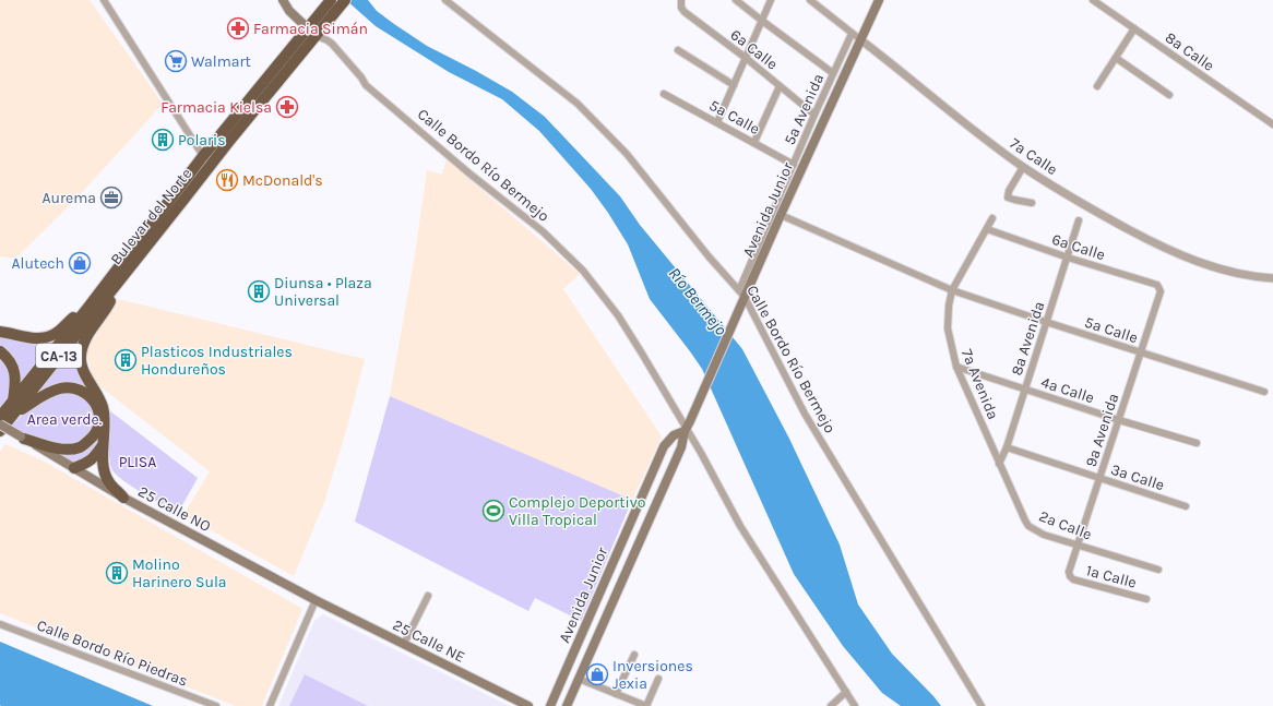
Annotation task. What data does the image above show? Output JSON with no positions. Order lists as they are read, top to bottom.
{
  "streets": {
    "highway": ["Bulevar del Norte", "CA-13"],
    "main road": [
      "Calle Bordo Río Bermejo",
      "Avenida Junior",
      "25 Calle NO",
      "25 Calle NE"
    ],
    "street": [
      "6a Calle",
      "8a Calle",
      "5a Avenida",
      "5a Calle",
      "7a Calle",
      "8a Avenida",
      "7a Avenida",
      "4a Calle",
      "9a Avenida",
      "3a Calle",
      "2a Calle",
      "1a Calle",
      "Calle Bordo Río Piedras"
    ]
  },
  "crossings": [
    ["6a Calle", "5a Avenida"],
    ["6a Calle", "8a Avenida"],
    ["6a Calle", "7a Avenida"],
    ["6a Calle", "9a Avenida"],
    ["5a Avenida", "5a Calle"],
    ["5a Avenida", "7a Calle"],
    ["5a Avenida", "Calle Bordo Río Bermejo"],
    ["5a Avenida", "Avenida Junior"],
    ["5a Calle", "Avenida Junior"],
    ["5a Calle", "8a Avenida"],
    ["5a Calle", "7a Avenida"],
    ["5a Calle", "9a Avenida"],
    ["7a Calle", "Avenida Junior"],
    ["Calle Bordo Río Bermejo", "Avenida Junior"],
    ["Calle Bordo Río Bermejo", "Bulevar del Norte"],
    ["8a Avenida", "7a Avenida"],
    ["8a Avenida", "4a Calle"],
    ["8a Avenida", "3a Calle"],
    ["8a Avenida", "2a Calle"],
    ["7a Avenida", "4a Calle"],
    ["7a Avenida", "2a Calle"],
    ["4a Calle", "9a Avenida"],
    ["9a Avenida", "3a Calle"],
    ["9a Avenida", "2a Calle"],
    ["9a Avenida", "1a Calle"],
    ["25 Calle NO", "25 Calle NE"]
  ],
  "water": ["Río Bermejo"],
  "parks": ["Area verde.", "PLISA"],
  "places": {
    "pharmacy": ["Farmacia Simán", "Farmacia Kielsa"],
    "supermarket": ["Walmart"],
    "building": [
      "Polaris",
      "Diunsa • Plaza Universal",
      "Plasticos Industriales Hondureños",
      "Molino Harinero Sula"
    ],
    "restaurant": ["McDonald's"],
    "office": ["Aurema"],
    "shop": ["Alutech", "Inversiones Jexia"],
    "sports": ["Complejo Deportivo Villa Tropical"]
  }
}
